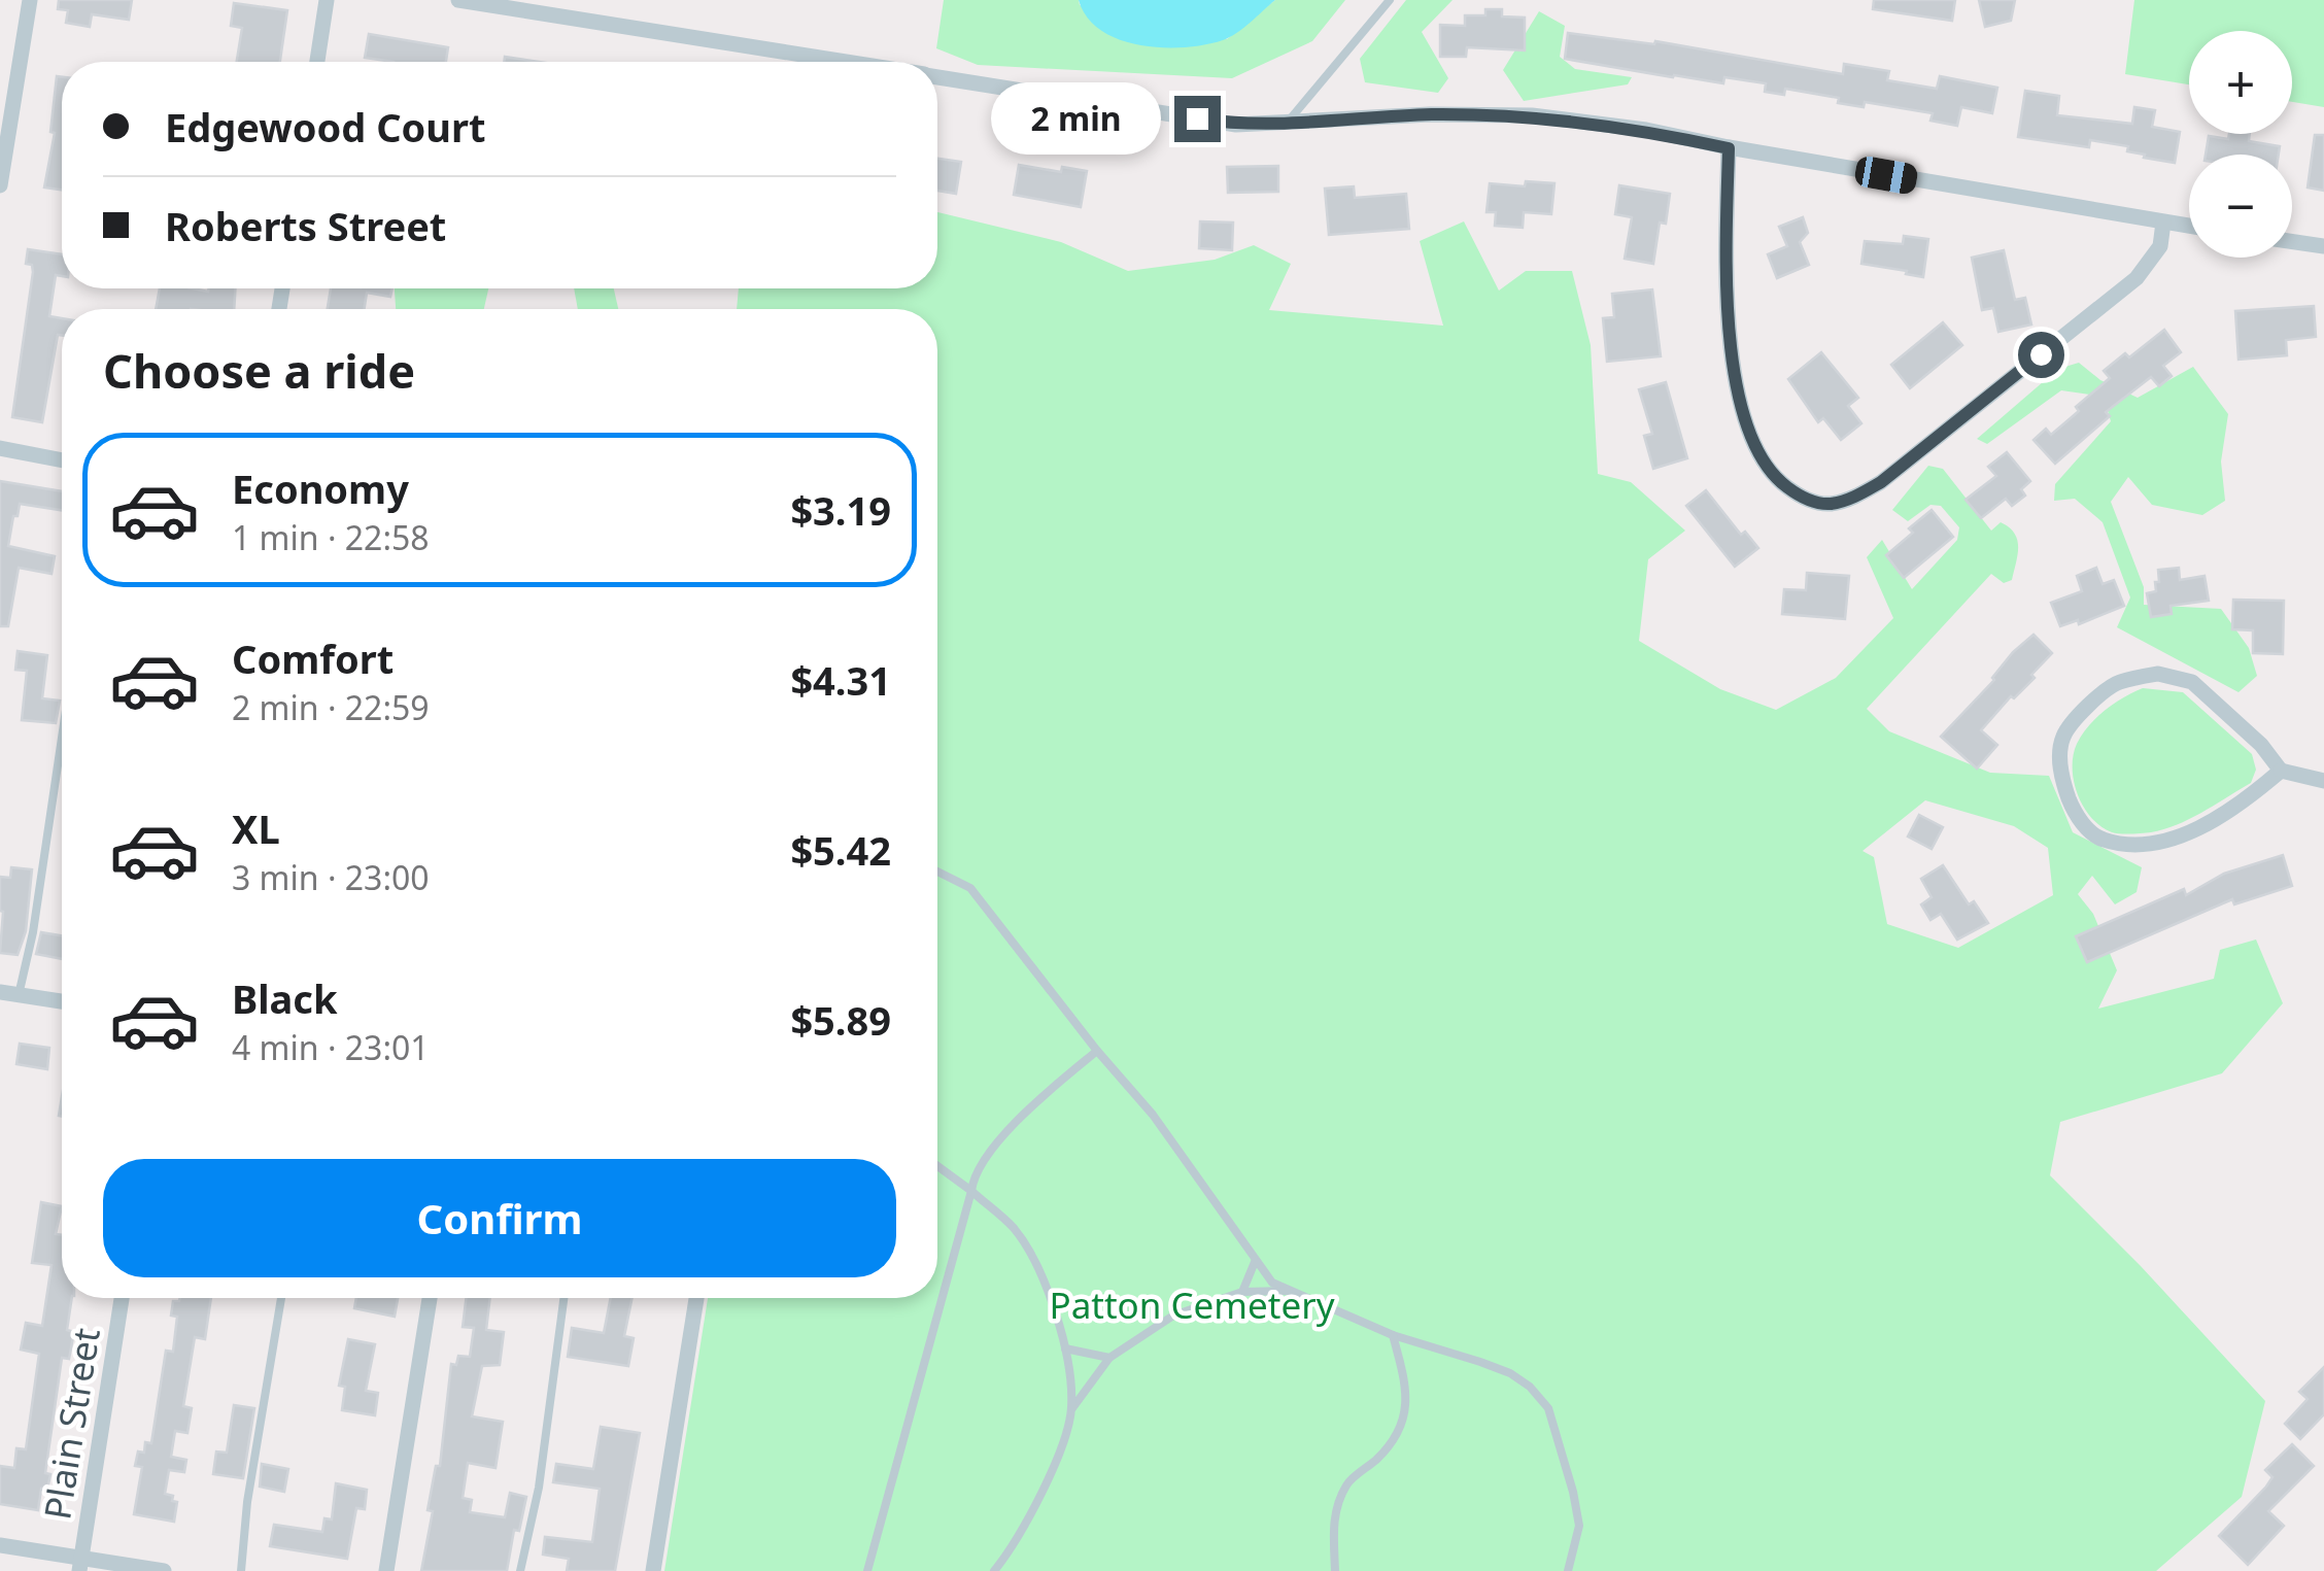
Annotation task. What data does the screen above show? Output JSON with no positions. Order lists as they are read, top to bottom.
{
  "streets": {
    "street": ["Plain Street"]
  },
  "parks": ["Patton Cemetery"],
  "page": {
    "map_buttons": ["+", "−"],
    "banner": ["Edgewood Court", "Roberts Street"],
    "bubble": "2 min",
    "heading": "Choose a ride",
    "list": [
      {
        "name": "Economy",
        "note": "1 min · 22:58",
        "value": "$3.19"
      },
      {
        "name": "Comfort",
        "note": "2 min · 22:59",
        "value": "$4.31"
      },
      {
        "name": "XL",
        "note": "3 min · 23:00",
        "value": "$5.42"
      },
      {
        "name": "Black",
        "note": "4 min · 23:01",
        "value": "$5.89"
      }
    ],
    "buttons": "Confirm"
  }
}
